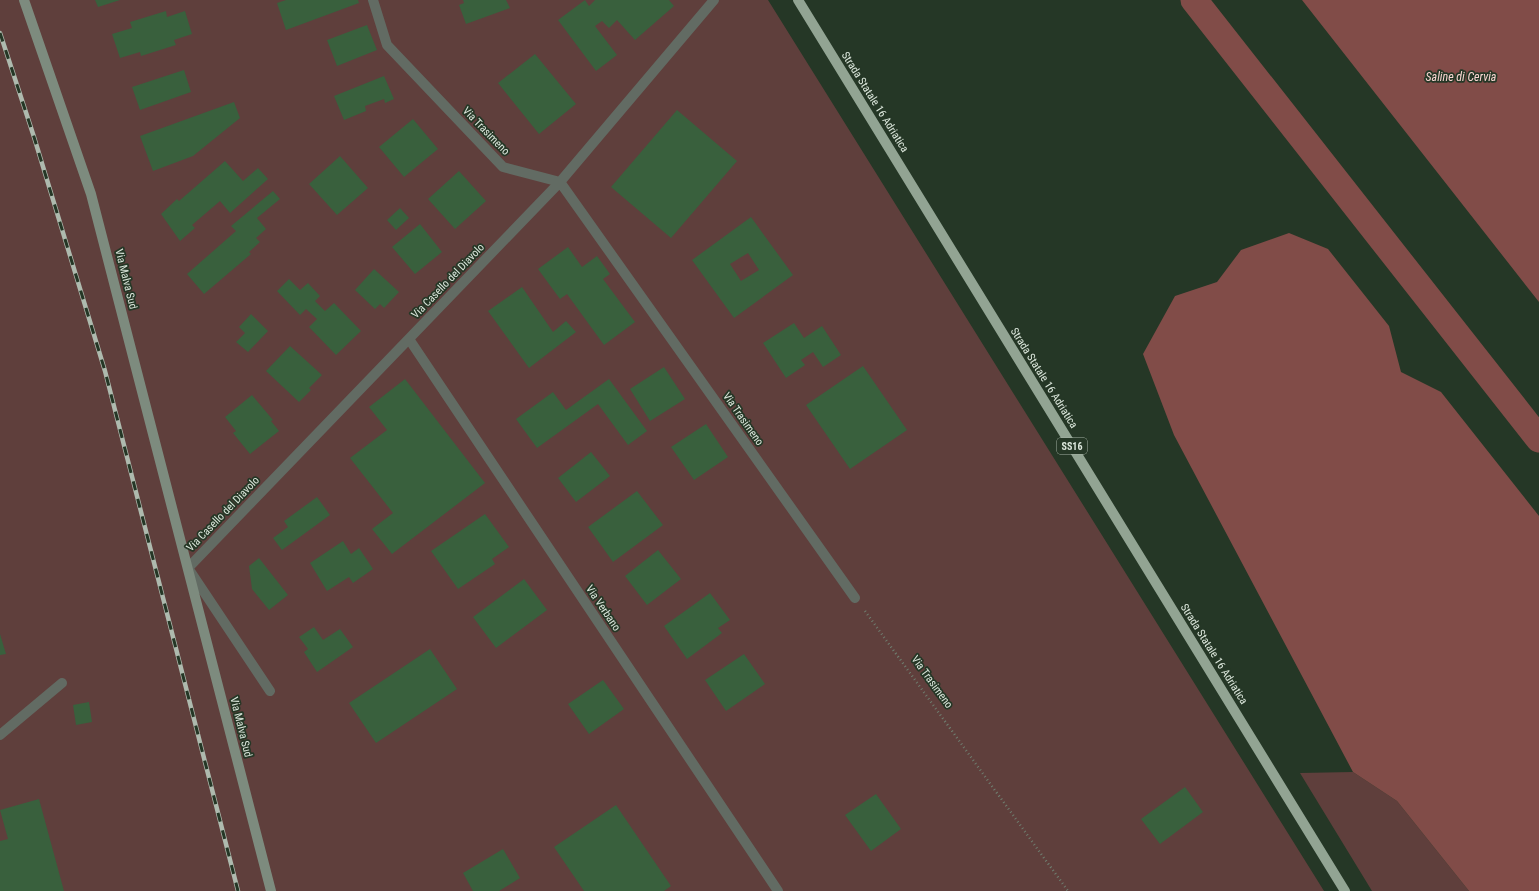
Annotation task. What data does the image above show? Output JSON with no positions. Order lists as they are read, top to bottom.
{
  "streets": {
    "main road": ["Strada Statale 16 Adriatica", "SS16"],
    "street": [
      "Via Trasimeno",
      "Via Malva Sud",
      "Via Casello del Diavolo",
      "Via Verbano"
    ]
  },
  "crossings": [
    ["Via Trasimeno", "Via Casello del Diavolo"],
    ["Via Malva Sud", "Via Casello del Diavolo"],
    ["Via Casello del Diavolo", "Via Verbano"]
  ],
  "water": ["Saline di Cervia"]
}
